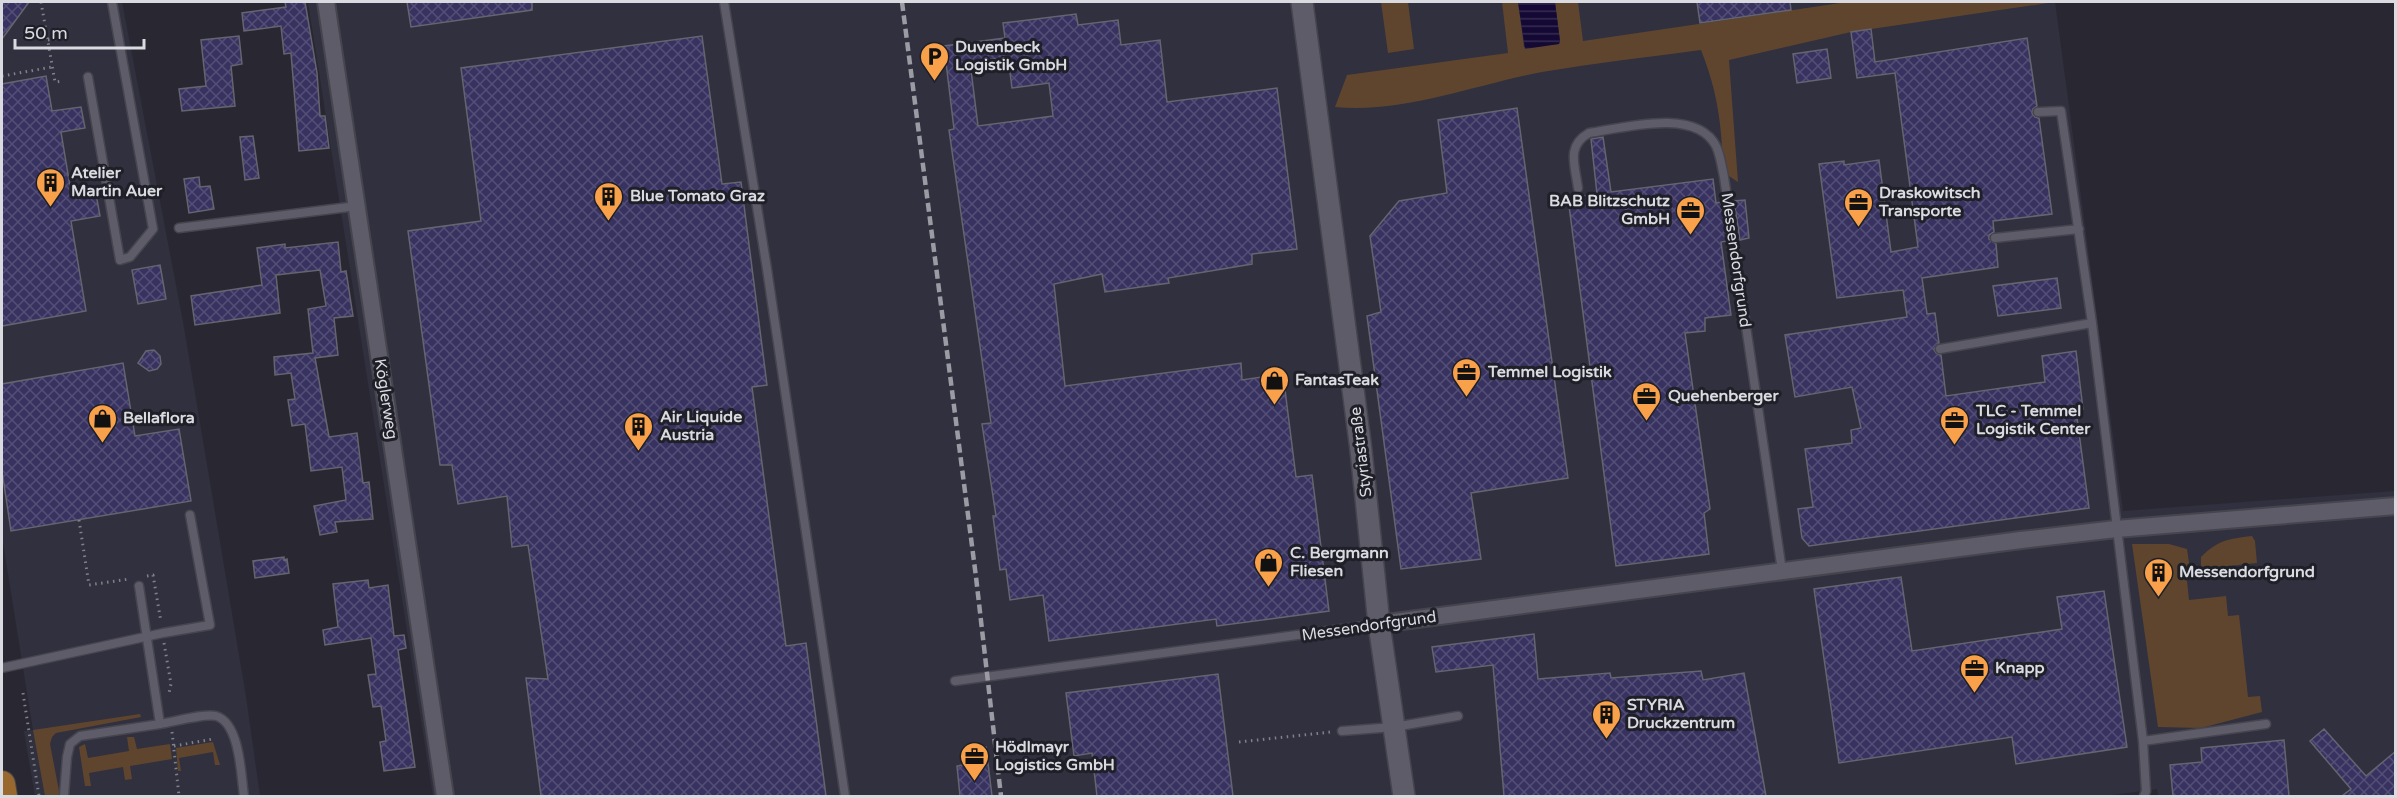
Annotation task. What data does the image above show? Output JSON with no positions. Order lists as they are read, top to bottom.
{
  "streets": {
    "street": ["Messendorfgrund", "Köglerweg", "Styriastraße"]
  },
  "crossings": [
    ["Messendorfgrund", "Styriastraße"]
  ],
  "places": {
    "parking": ["Duvenbeck Logistik GmbH"],
    "building": [
      "Atelier Martin Auer",
      "Blue Tomato Graz",
      "Air Liquide Austria",
      "Messendorfgrund",
      "STYRIA Druckzentrum"
    ],
    "office": [
      "Draskowitsch Transporte",
      "BAB Blitzschutz GmbH",
      "Temmel Logistik",
      "Quehenberger",
      "TLC - Temmel Logistik Center",
      "Knapp",
      "Hödlmayr Logistics GmbH"
    ],
    "shop": ["FantasTeak", "Bellaflora", "C. Bergmann Fliesen"]
  },
  "scale_bar": "50 m"
}
